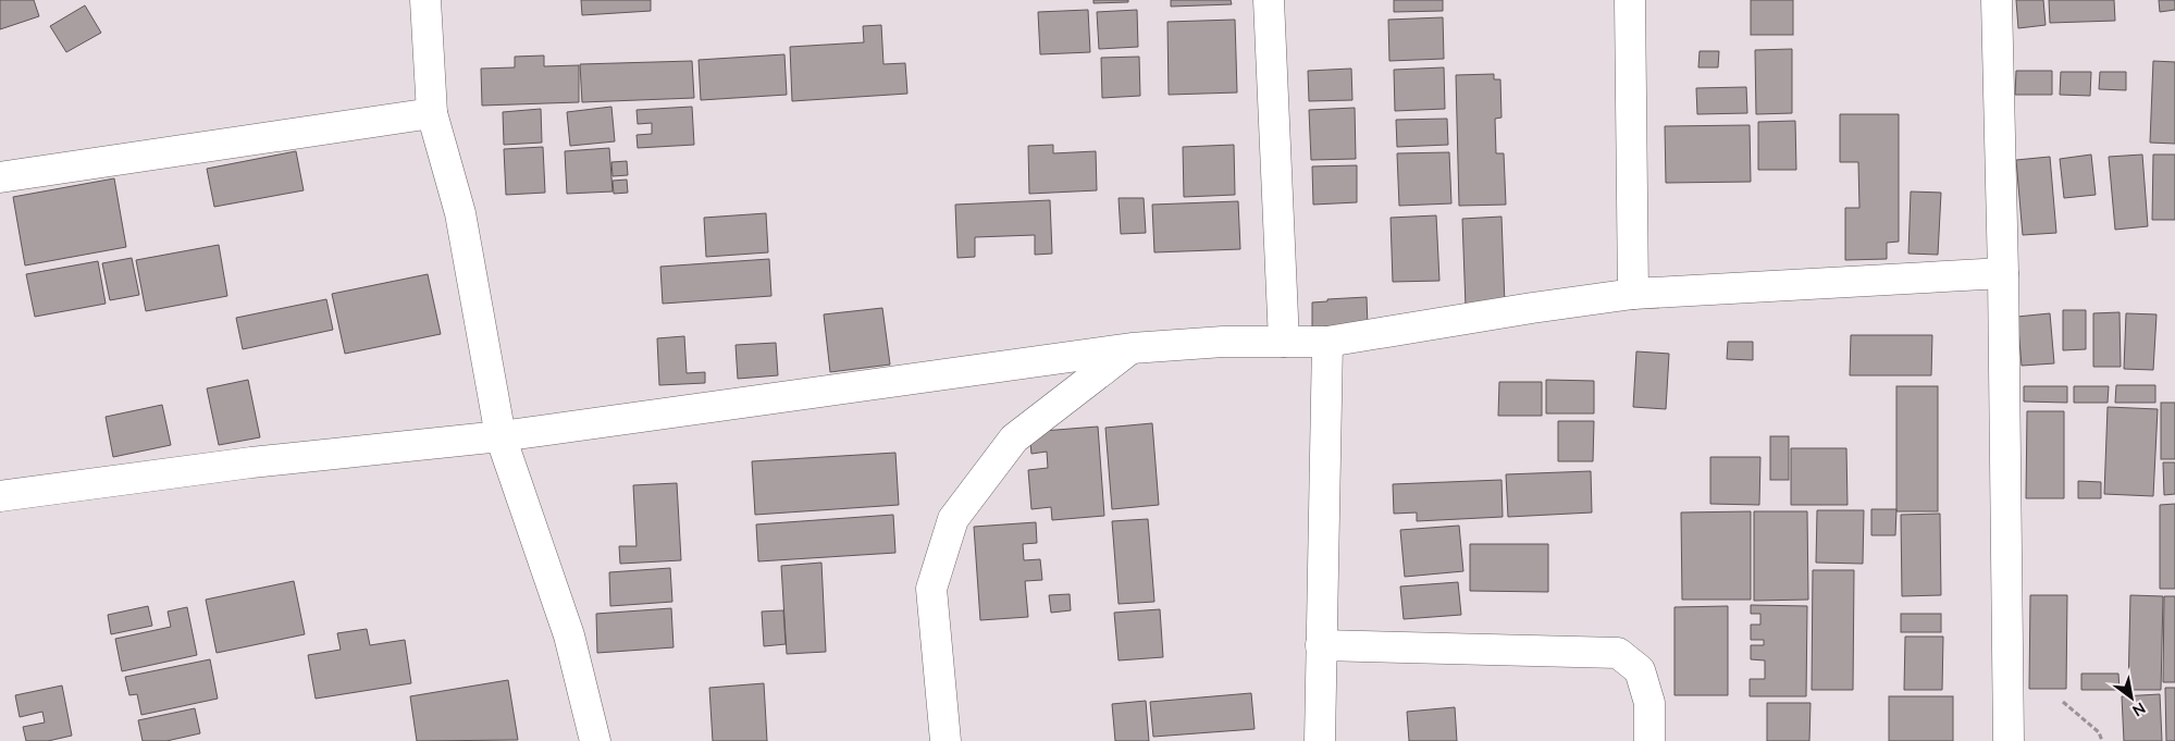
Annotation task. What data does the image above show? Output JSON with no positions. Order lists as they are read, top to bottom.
{
  "north": "bottom right"
}
